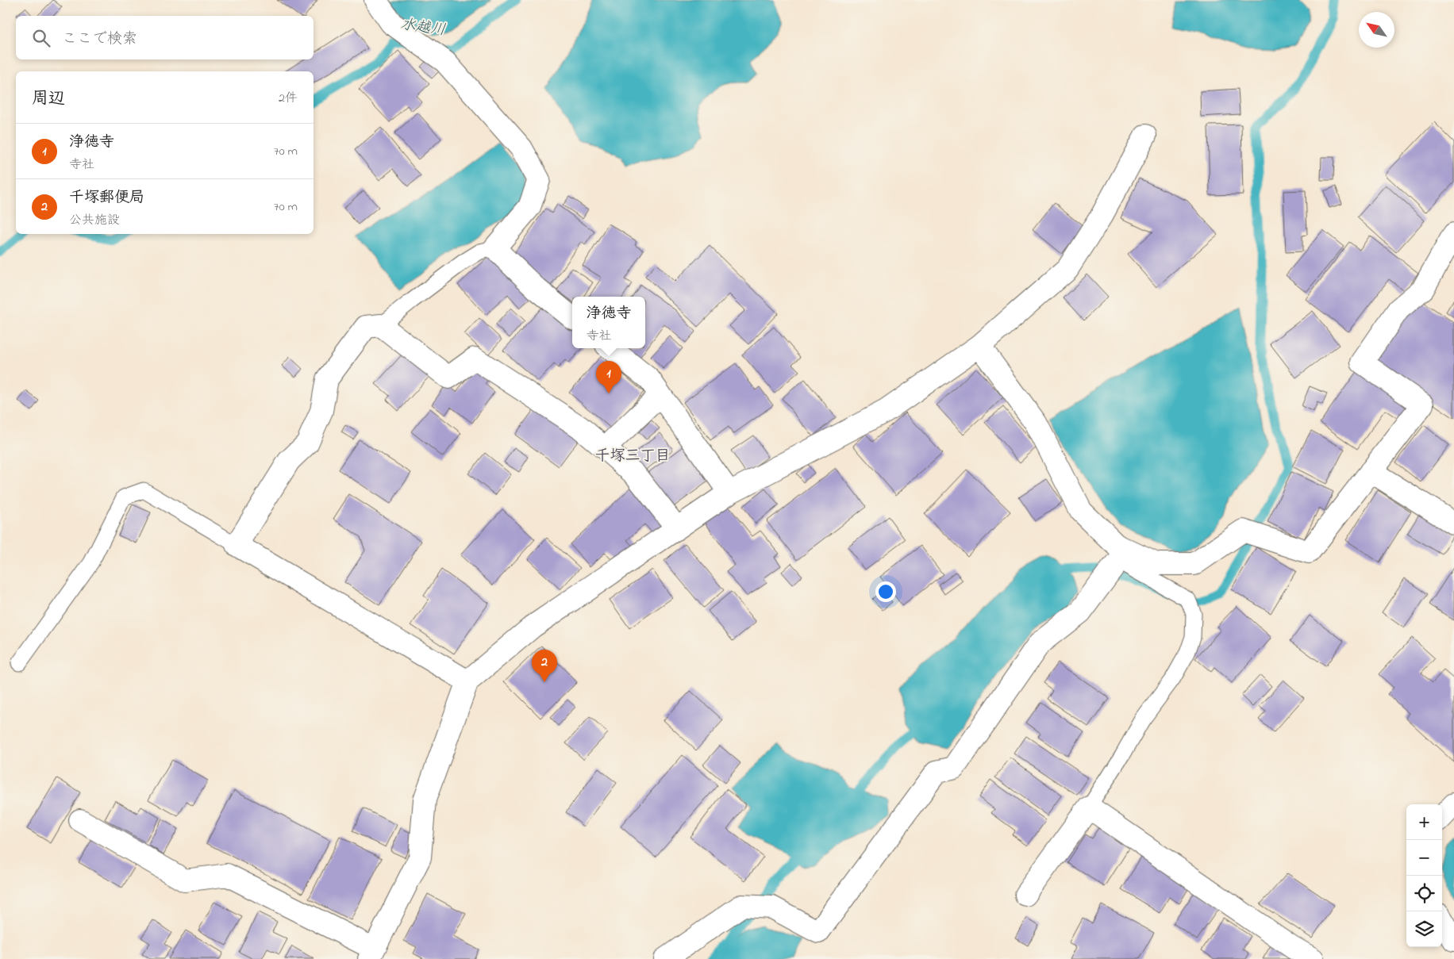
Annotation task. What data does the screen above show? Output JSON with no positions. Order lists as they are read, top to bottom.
{
  "districts": ["千塚三丁目"],
  "water": ["水越川"],
  "north": "top left",
  "page": {
    "search": "ここで検索",
    "heading": ["周辺", "2件"],
    "list": [
      {
        "mark": "1",
        "name": "浄徳寺",
        "note": "寺社",
        "value": "70 m"
      },
      {
        "mark": "2",
        "name": "千塚郵便局",
        "note": "公共施設",
        "value": "70 m"
      }
    ],
    "popup": ["浄徳寺", "寺社"],
    "pins": ["1", "2"],
    "map_buttons": ["+", "−"]
  }
}
